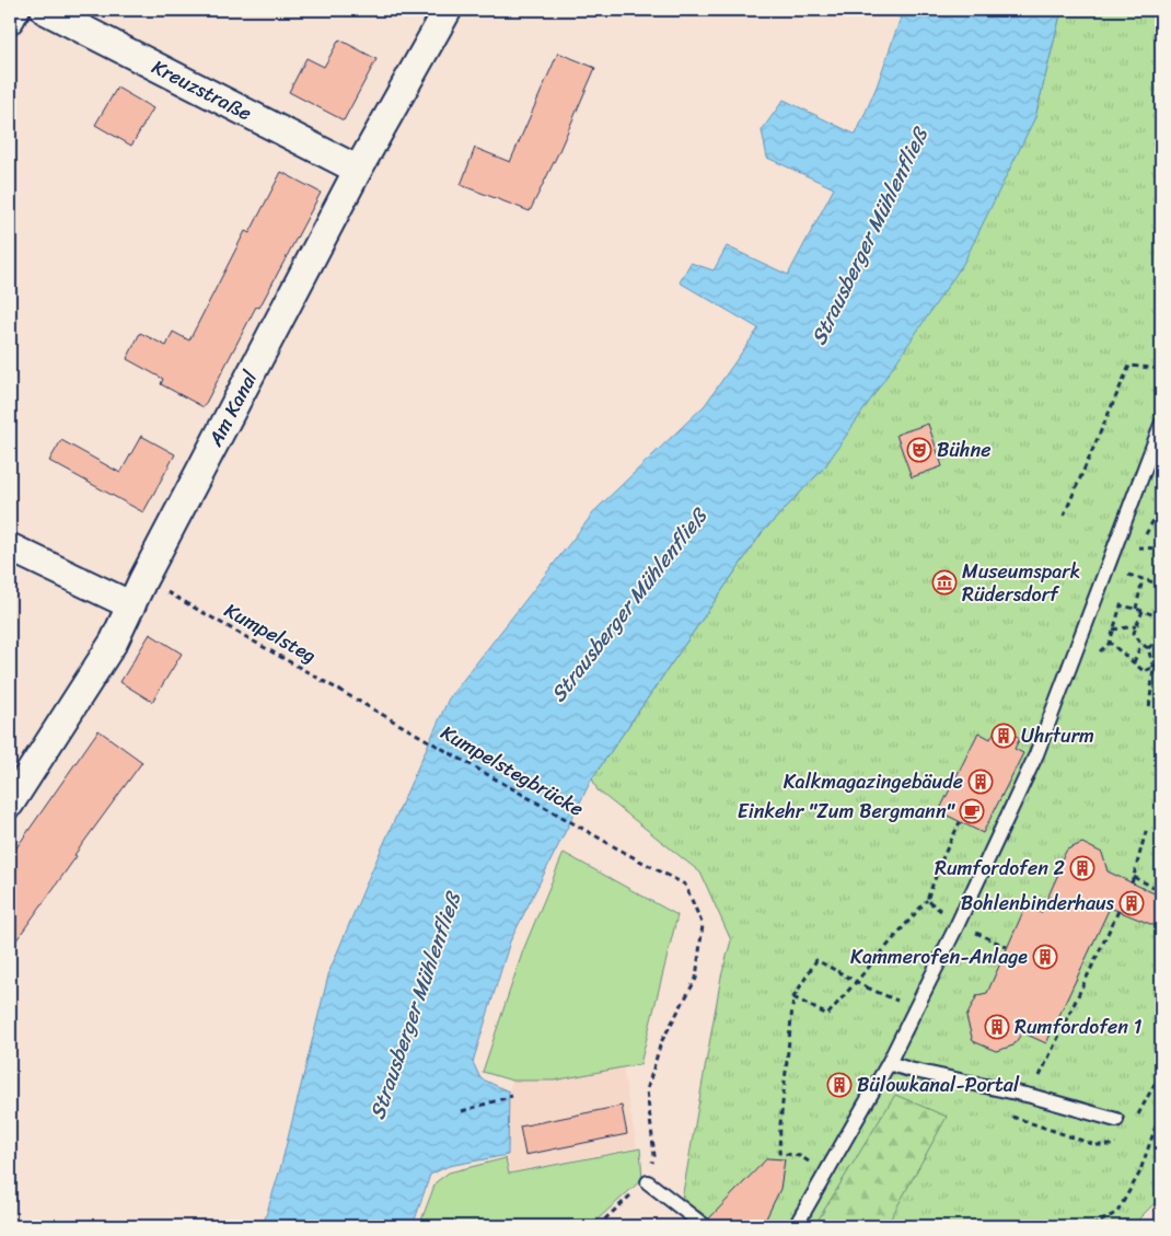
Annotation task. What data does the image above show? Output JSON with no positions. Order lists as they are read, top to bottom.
{
  "streets": {
    "street": ["Kreuzstraße", "Am Kanal"],
    "path": ["Kumpelsteg", "Kumpelstegbrücke"]
  },
  "crossings": [
    ["Kreuzstraße", "Am Kanal"],
    ["Am Kanal", "Kumpelsteg"],
    ["Kumpelsteg", "Kumpelstegbrücke"]
  ],
  "water": ["Strausberger Mühlenfließ"],
  "places": {
    "theatre": ["Bühne"],
    "museum": ["Museumspark Rüdersdorf"],
    "building": [
      "Uhrturm",
      "Kalkmagazingebäude",
      "Rumfordofen 2",
      "Bohlenbinderhaus",
      "Kammerofen-Anlage",
      "Rumfordofen 1",
      "Bülowkanal-Portal"
    ],
    "cafe": ["Einkehr \"Zum Bergmann\""]
  }
}
